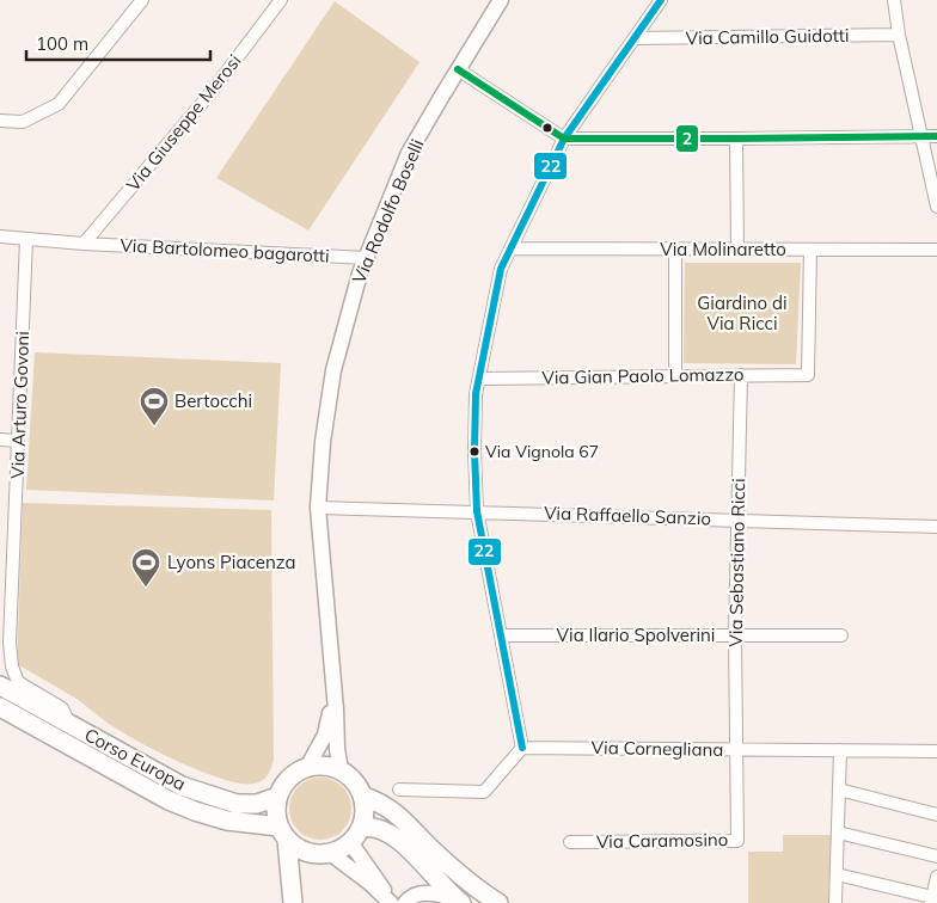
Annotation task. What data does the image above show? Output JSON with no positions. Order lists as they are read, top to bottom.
{
  "streets": {
    "main road": ["Via Rodolfo Boselli", "Corso Europa"],
    "street": [
      "Via Camillo Guidotti",
      "Via Giuseppe Merosi",
      "Via Molinaretto",
      "Via Bartolomeo bagarotti",
      "Via Gian Paolo Lomazzo",
      "Via Arturo Govoni",
      "Via Raffaello Sanzio",
      "Via Sebastiano Ricci",
      "Via Ilario Spolverini",
      "Via Cornegliana",
      "Via Caramosino"
    ]
  },
  "crossings": [
    ["Via Giuseppe Merosi", "Via Bartolomeo bagarotti"],
    ["Via Rodolfo Boselli", "Via Bartolomeo bagarotti"],
    ["Via Rodolfo Boselli", "Via Raffaello Sanzio"],
    ["Via Rodolfo Boselli", "Corso Europa"],
    ["Via Molinaretto", "Via Gian Paolo Lomazzo"],
    ["Via Gian Paolo Lomazzo", "Via Sebastiano Ricci"],
    ["Via Arturo Govoni", "Corso Europa"],
    ["Via Raffaello Sanzio", "Via Sebastiano Ricci"],
    ["Via Sebastiano Ricci", "Via Ilario Spolverini"],
    ["Via Sebastiano Ricci", "Via Cornegliana"],
    ["Via Sebastiano Ricci", "Via Caramosino"],
    ["Via Cornegliana", "Via Caramosino"]
  ],
  "parks": ["Giardino di Via Ricci"],
  "places": {
    "sports": ["Bertocchi", "Lyons Piacenza"],
    "other": ["Via Vignola 67"]
  },
  "lines": ["transit line 22", "transit line 2"],
  "scale_bar": "100 m"
}
